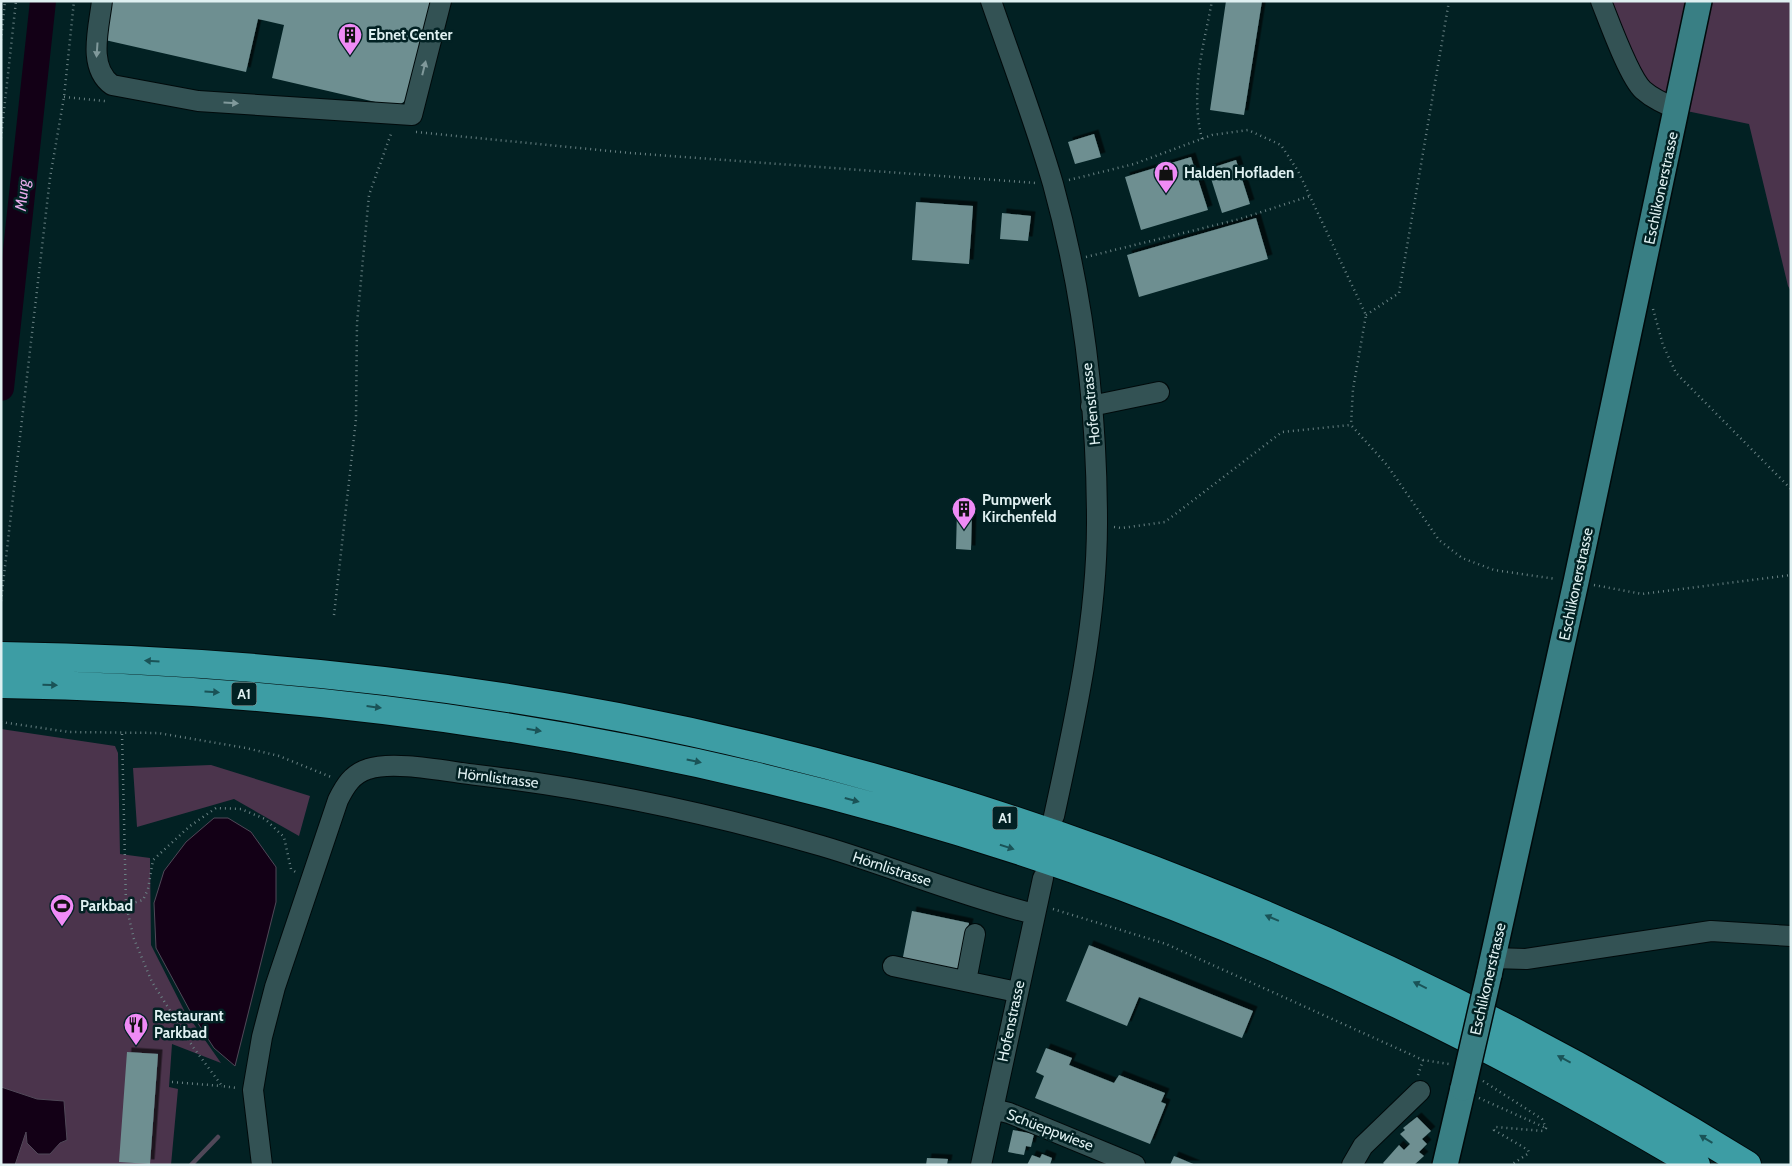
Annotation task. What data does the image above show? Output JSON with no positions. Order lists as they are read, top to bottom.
{
  "streets": {
    "highway": ["A1"],
    "main road": ["Eschlikonerstrasse"],
    "street": ["Hofenstrasse", "Hörnlistrasse", "Schüeppwiese"]
  },
  "crossings": [
    ["Hofenstrasse", "Hörnlistrasse"],
    ["Hofenstrasse", "Schüeppwiese"]
  ],
  "water": ["Murg"],
  "places": {
    "building": ["Ebnet Center", "Pumpwerk Kirchenfeld"],
    "shop": ["Halden Hofladen"],
    "sports": ["Parkbad"],
    "restaurant": ["Restaurant Parkbad"]
  }
}
